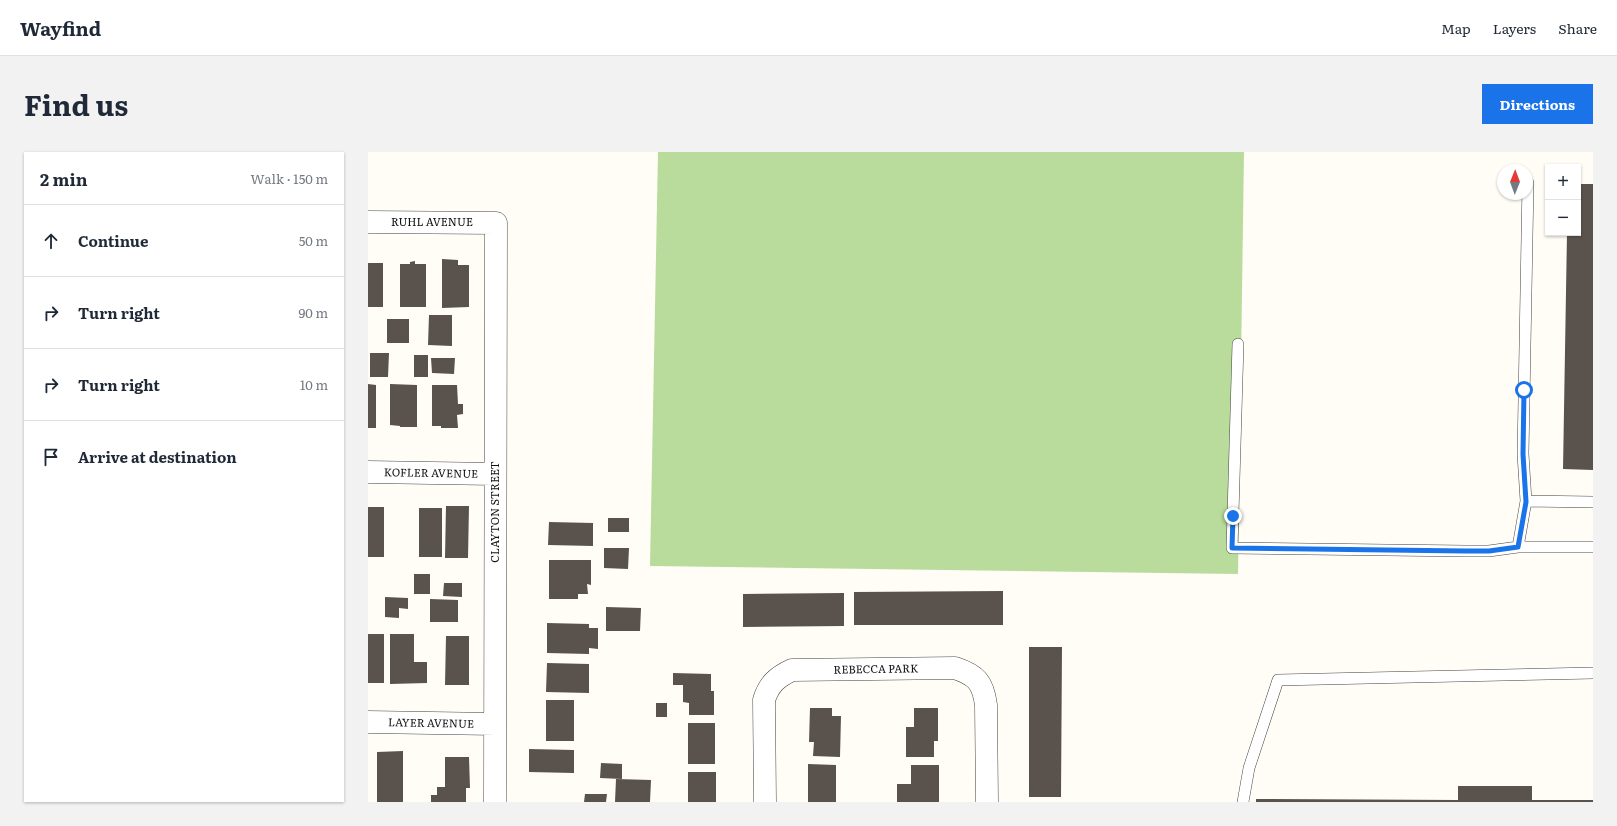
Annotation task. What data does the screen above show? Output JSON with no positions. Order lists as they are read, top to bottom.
{
  "streets": {
    "street": [
      "RUHL AVENUE",
      "KOFLER AVENUE",
      "CLAYTON STREET",
      "REBECCA PARK",
      "LAYER AVENUE"
    ]
  },
  "crossings": [
    ["RUHL AVENUE", "CLAYTON STREET"],
    ["KOFLER AVENUE", "CLAYTON STREET"],
    ["CLAYTON STREET", "LAYER AVENUE"]
  ],
  "north": "top",
  "page": {
    "header": "Wayfind",
    "nav": ["Map", "Layers", "Share"],
    "title": "Find us",
    "buttons": "Directions",
    "heading": ["2 min", "Walk · 150 m"],
    "map_buttons": ["+", "−"],
    "list": [
      ["Continue", "50 m"],
      ["Turn right", "90 m"],
      ["Turn right", "10 m"],
      "Arrive at destination"
    ]
  }
}
